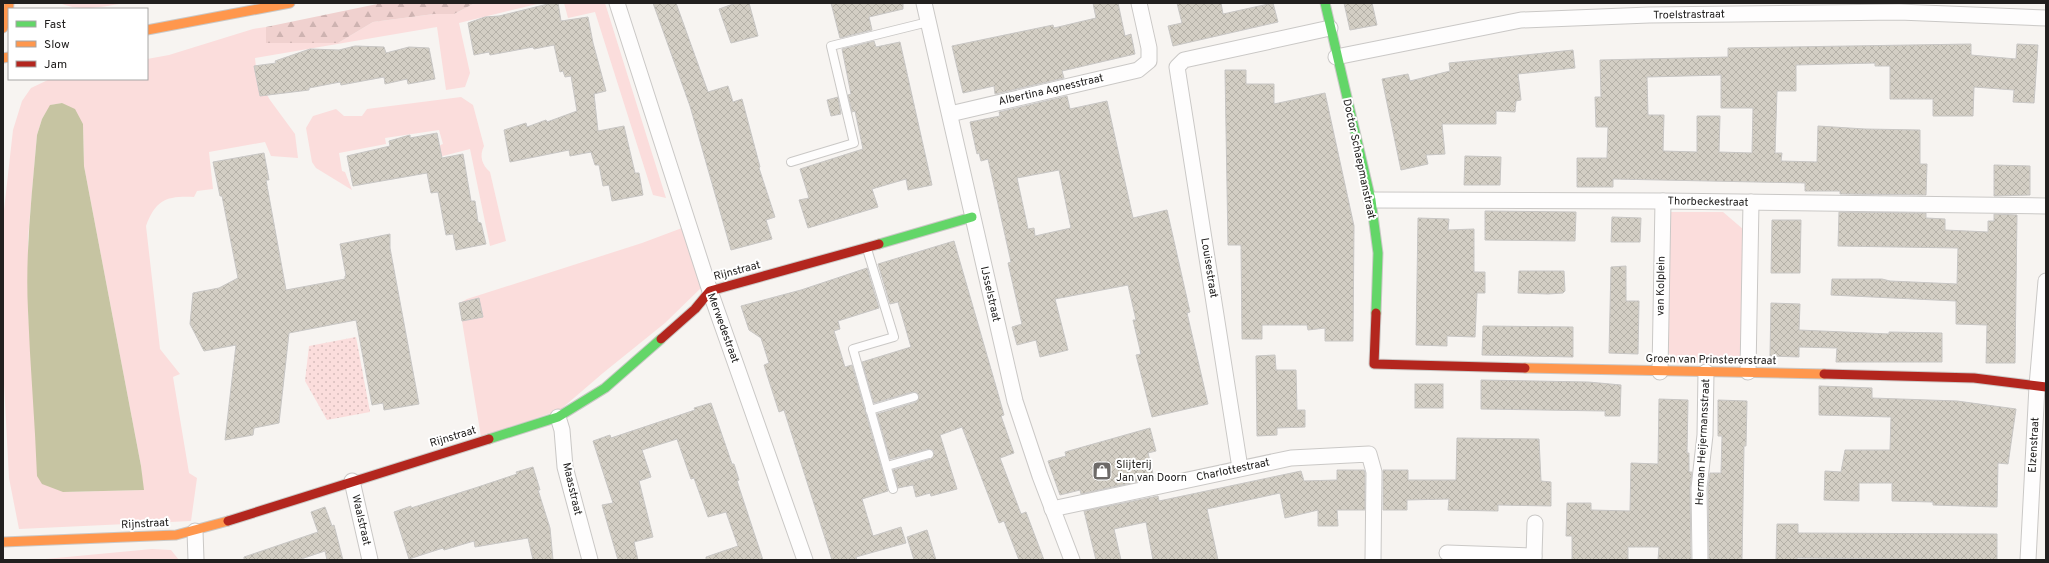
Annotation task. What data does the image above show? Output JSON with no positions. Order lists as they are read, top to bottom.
{
  "streets": {
    "street": [
      "Troelstrastraat",
      "Albertina Agnesstraat",
      "Doctor Schaepmanstraat",
      "Thorbeckestraat",
      "Louisestraat",
      "Rijnstraat",
      "van Kolplein",
      "IJsselstraat",
      "Merwedestraat",
      "Groen van Prinstererstraat",
      "Herman Heijermansstraat",
      "Elzenstraat",
      "Charlottestraat",
      "Maasstraat",
      "Waalstraat"
    ]
  },
  "crossings": [
    ["Troelstrastraat", "Doctor Schaepmanstraat"],
    ["Albertina Agnesstraat", "IJsselstraat"],
    ["Doctor Schaepmanstraat", "Thorbeckestraat"],
    ["Doctor Schaepmanstraat", "Louisestraat"],
    ["Doctor Schaepmanstraat", "Groen van Prinstererstraat"],
    ["Thorbeckestraat", "van Kolplein"],
    ["Louisestraat", "Charlottestraat"],
    ["Rijnstraat", "IJsselstraat"],
    ["Rijnstraat", "Merwedestraat"],
    ["Rijnstraat", "Maasstraat"],
    ["Rijnstraat", "Waalstraat"],
    ["van Kolplein", "Groen van Prinstererstraat"],
    ["IJsselstraat", "Charlottestraat"],
    ["Groen van Prinstererstraat", "Herman Heijermansstraat"],
    ["Groen van Prinstererstraat", "Elzenstraat"]
  ],
  "places": {
    "shop": ["Slijterij Jan van Doorn"]
  },
  "legend": ["Fast", "Slow", "Jam"]
}
